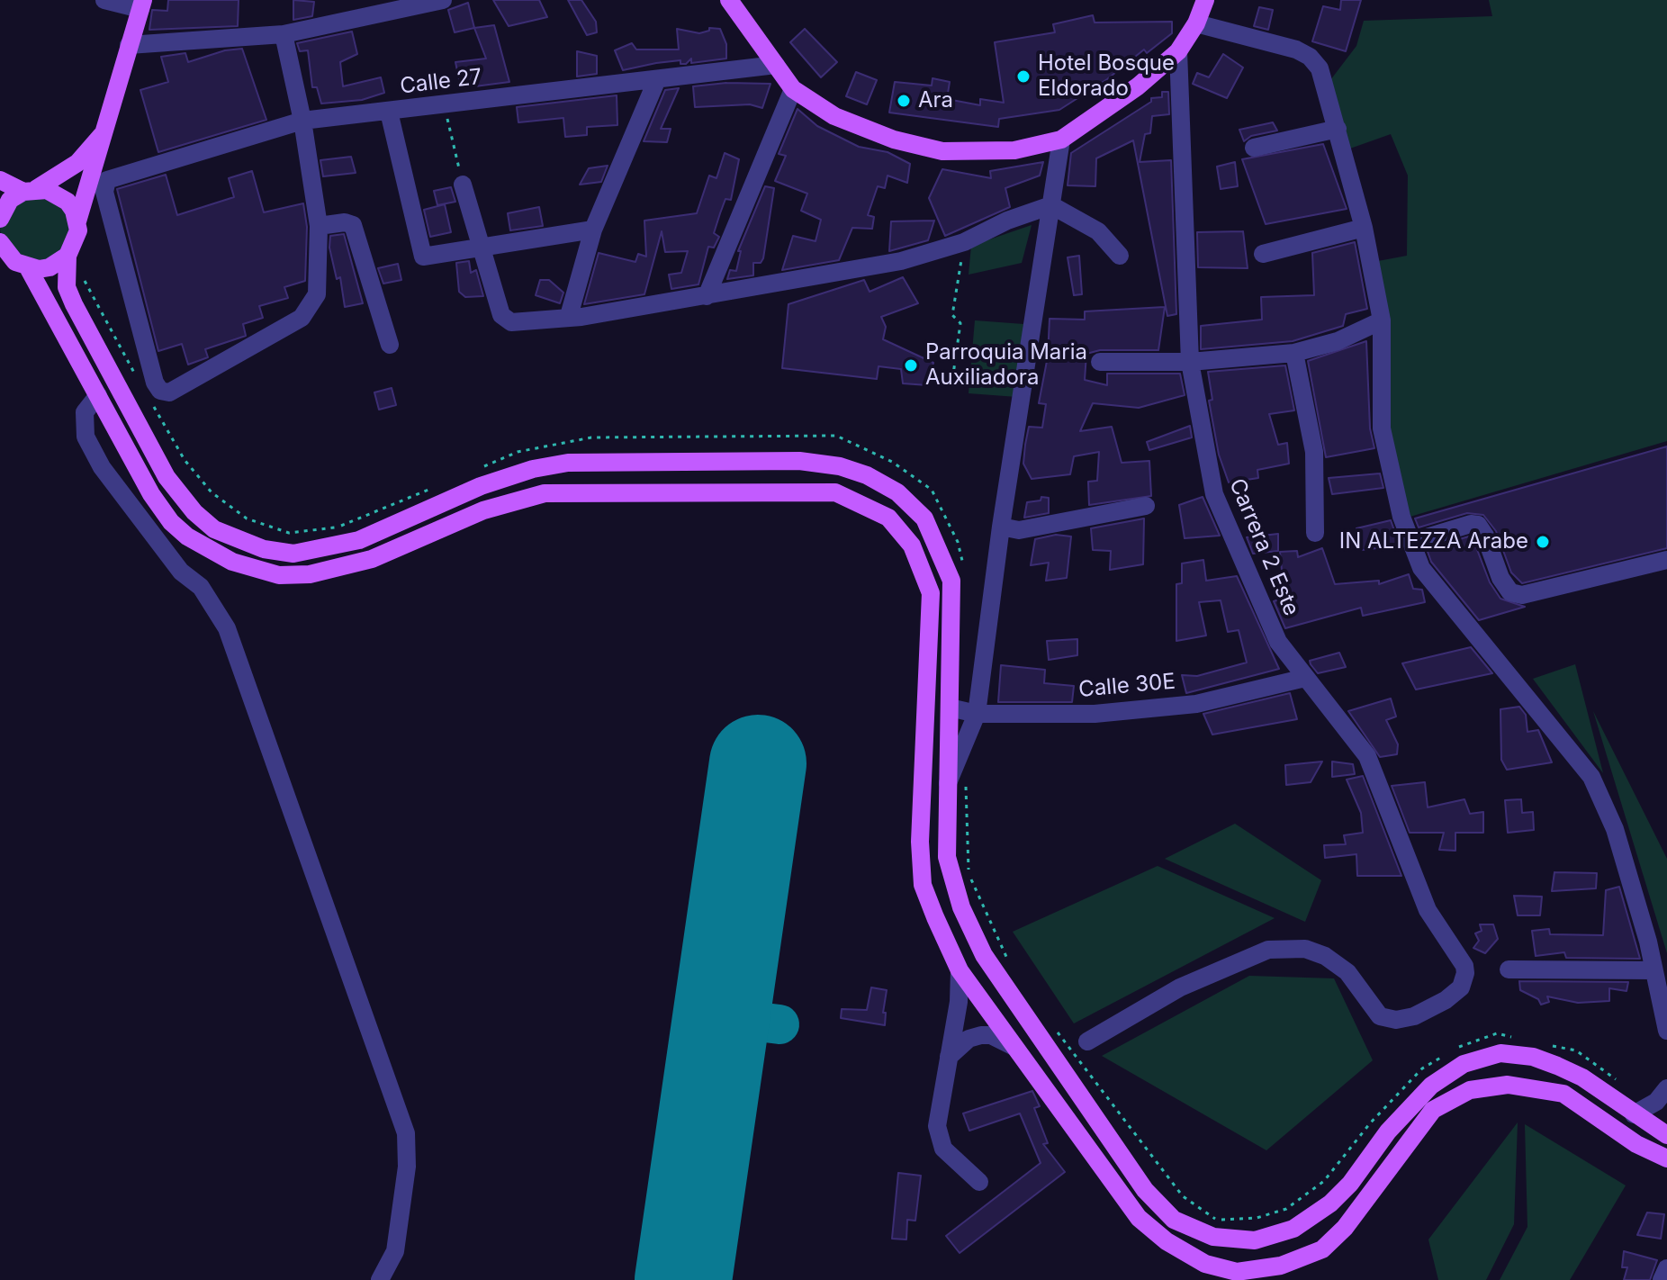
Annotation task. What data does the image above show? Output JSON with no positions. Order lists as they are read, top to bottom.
{
  "streets": {
    "street": ["Calle 27", "Carrera 2 Este", "Calle 30E"]
  },
  "crossings": [
    ["Carrera 2 Este", "Calle 30E"]
  ],
  "places": [
    "Hotel Bosque Eldorado",
    "Ara",
    "Parroquia Maria Auxiliadora",
    "IN ALTEZZA Arabe"
  ]
}
